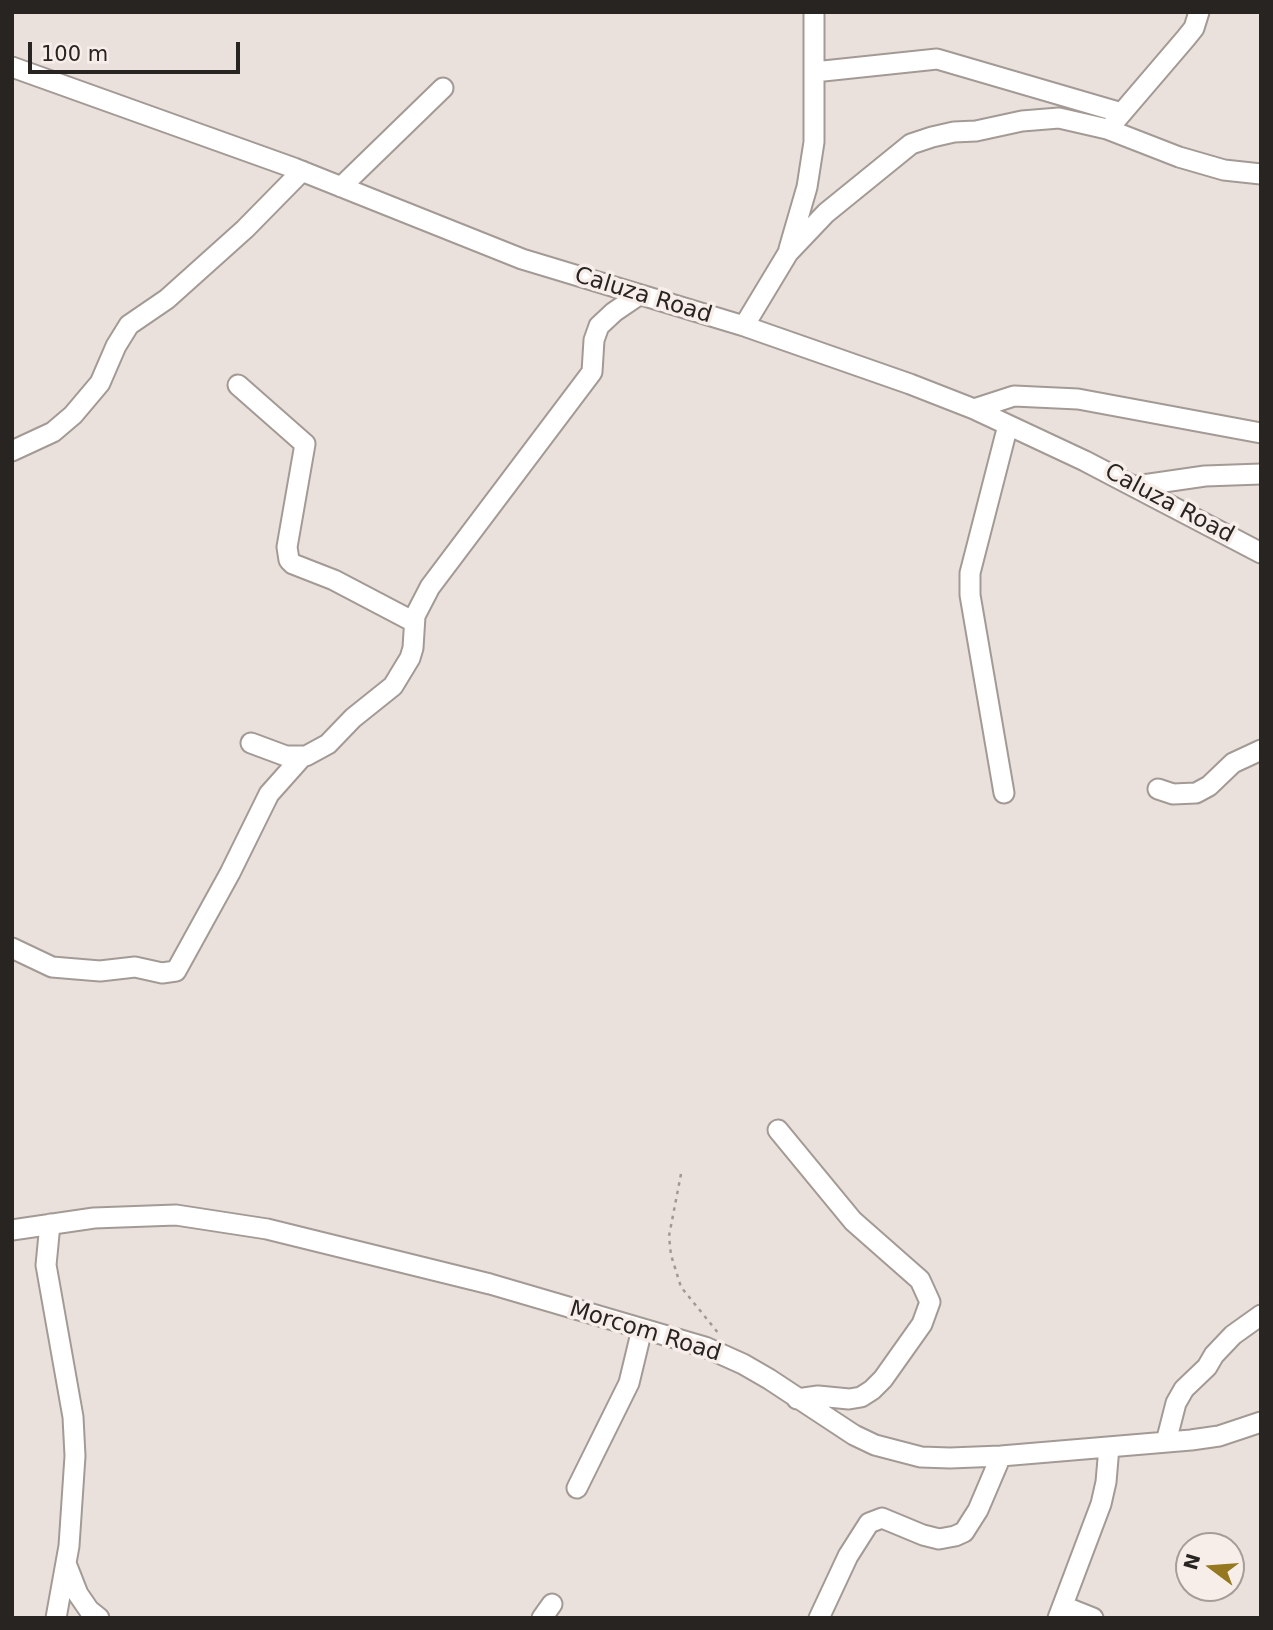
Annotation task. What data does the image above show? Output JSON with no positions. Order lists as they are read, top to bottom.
{
  "streets": {
    "street": ["Caluza Road", "Morcom Road"]
  },
  "scale_bar": "100 m",
  "north": "left"
}
